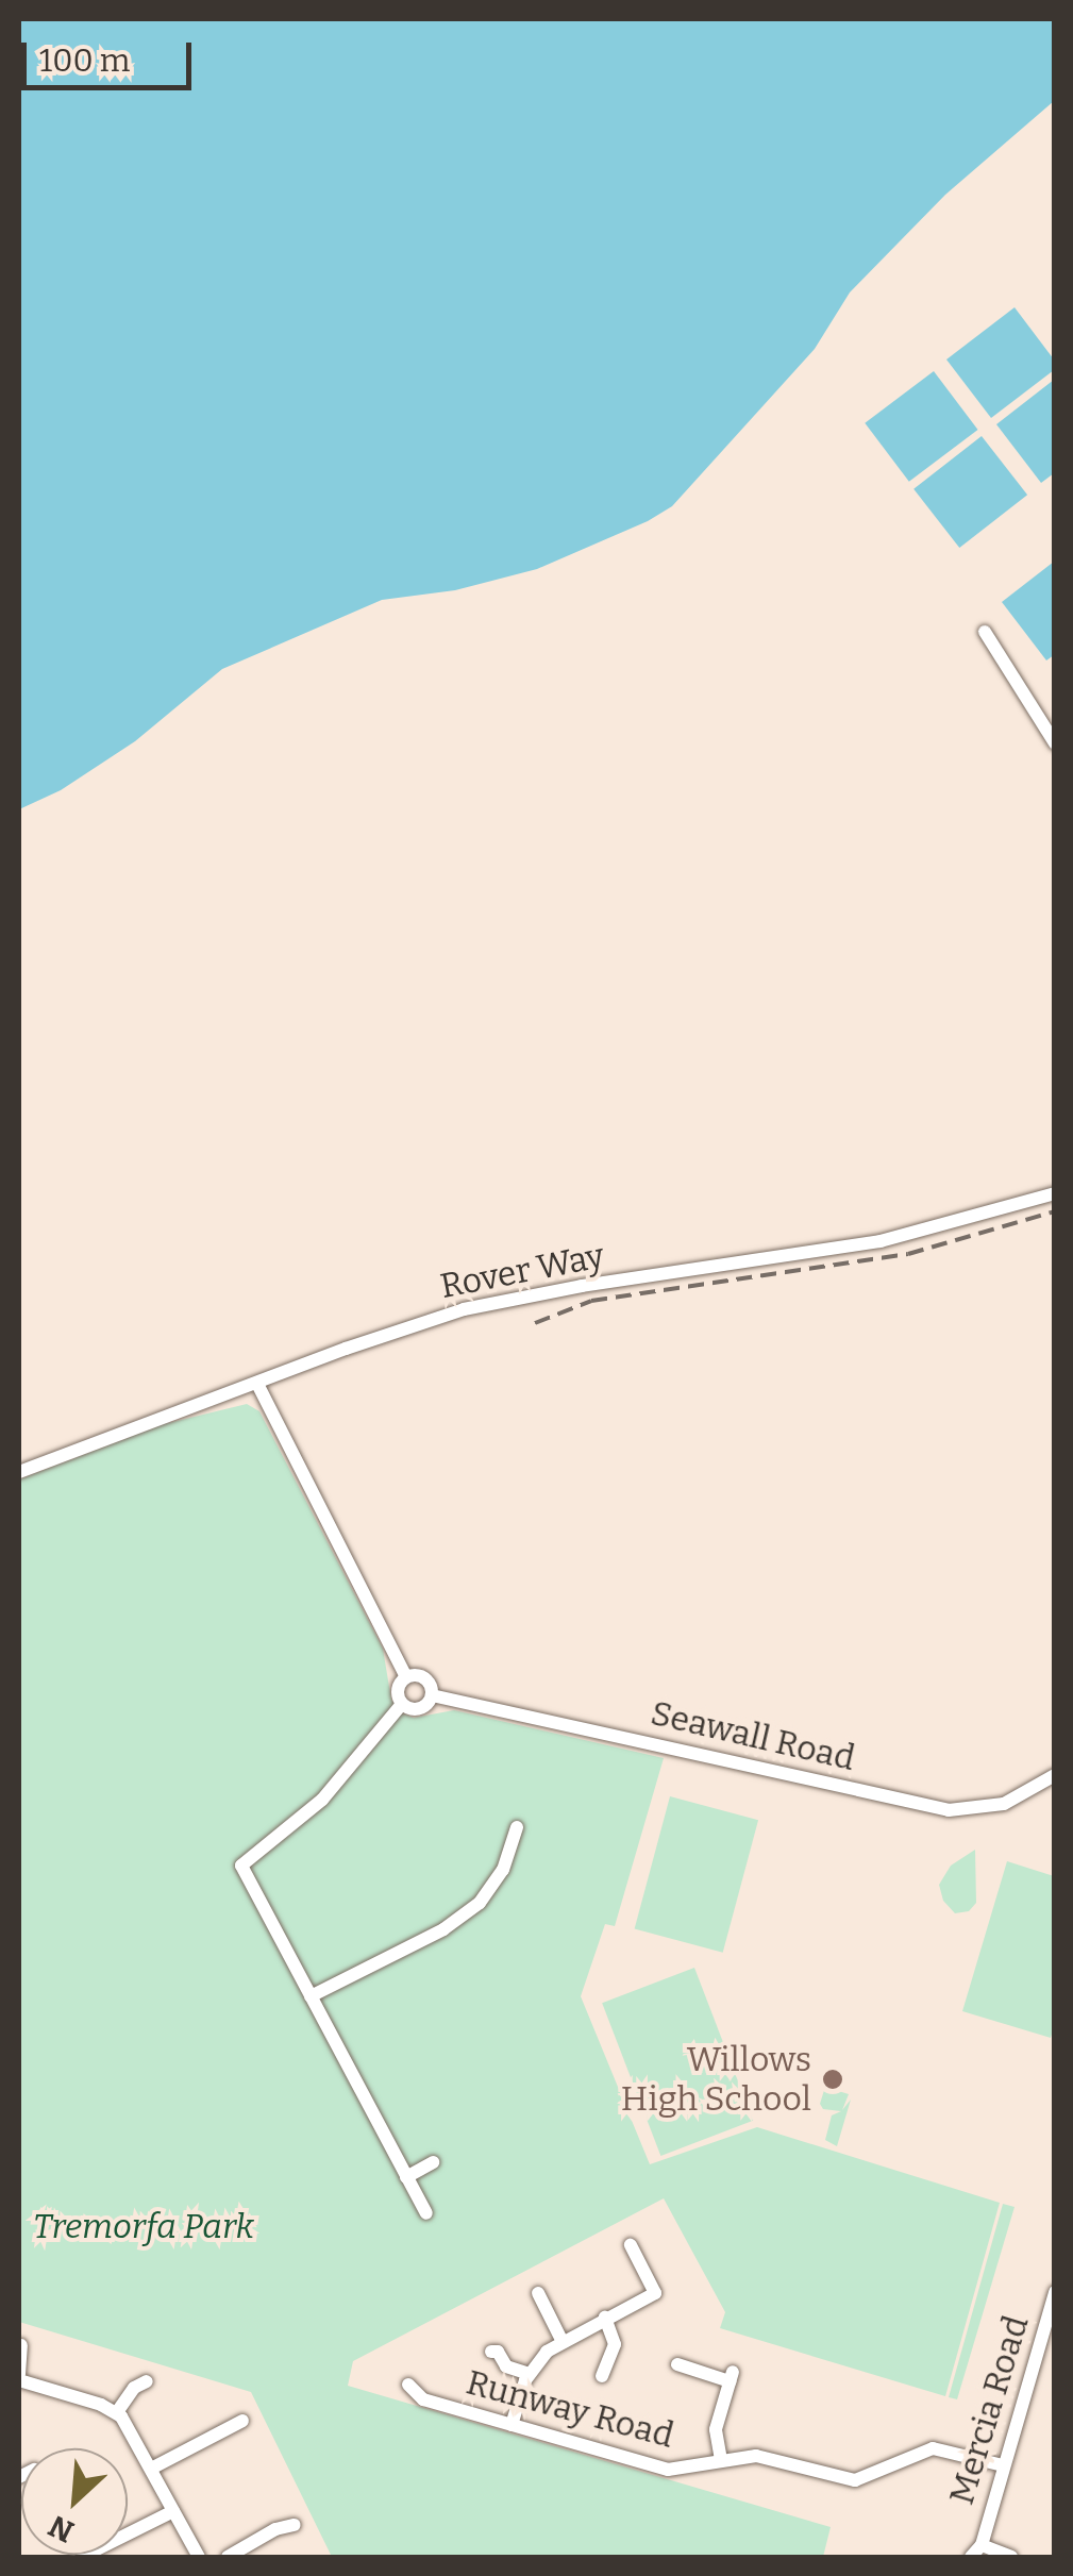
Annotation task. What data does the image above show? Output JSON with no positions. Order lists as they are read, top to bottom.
{
  "streets": {
    "street": [
      "Rover Way",
      "Seawall Road",
      "Runway Road",
      "Mercia Road"
    ]
  },
  "crossings": [
    ["Runway Road", "Mercia Road"]
  ],
  "parks": ["Tremorfa Park"],
  "places": ["Willows High School"],
  "scale_bar": "100 m",
  "north": "bottom left"
}
